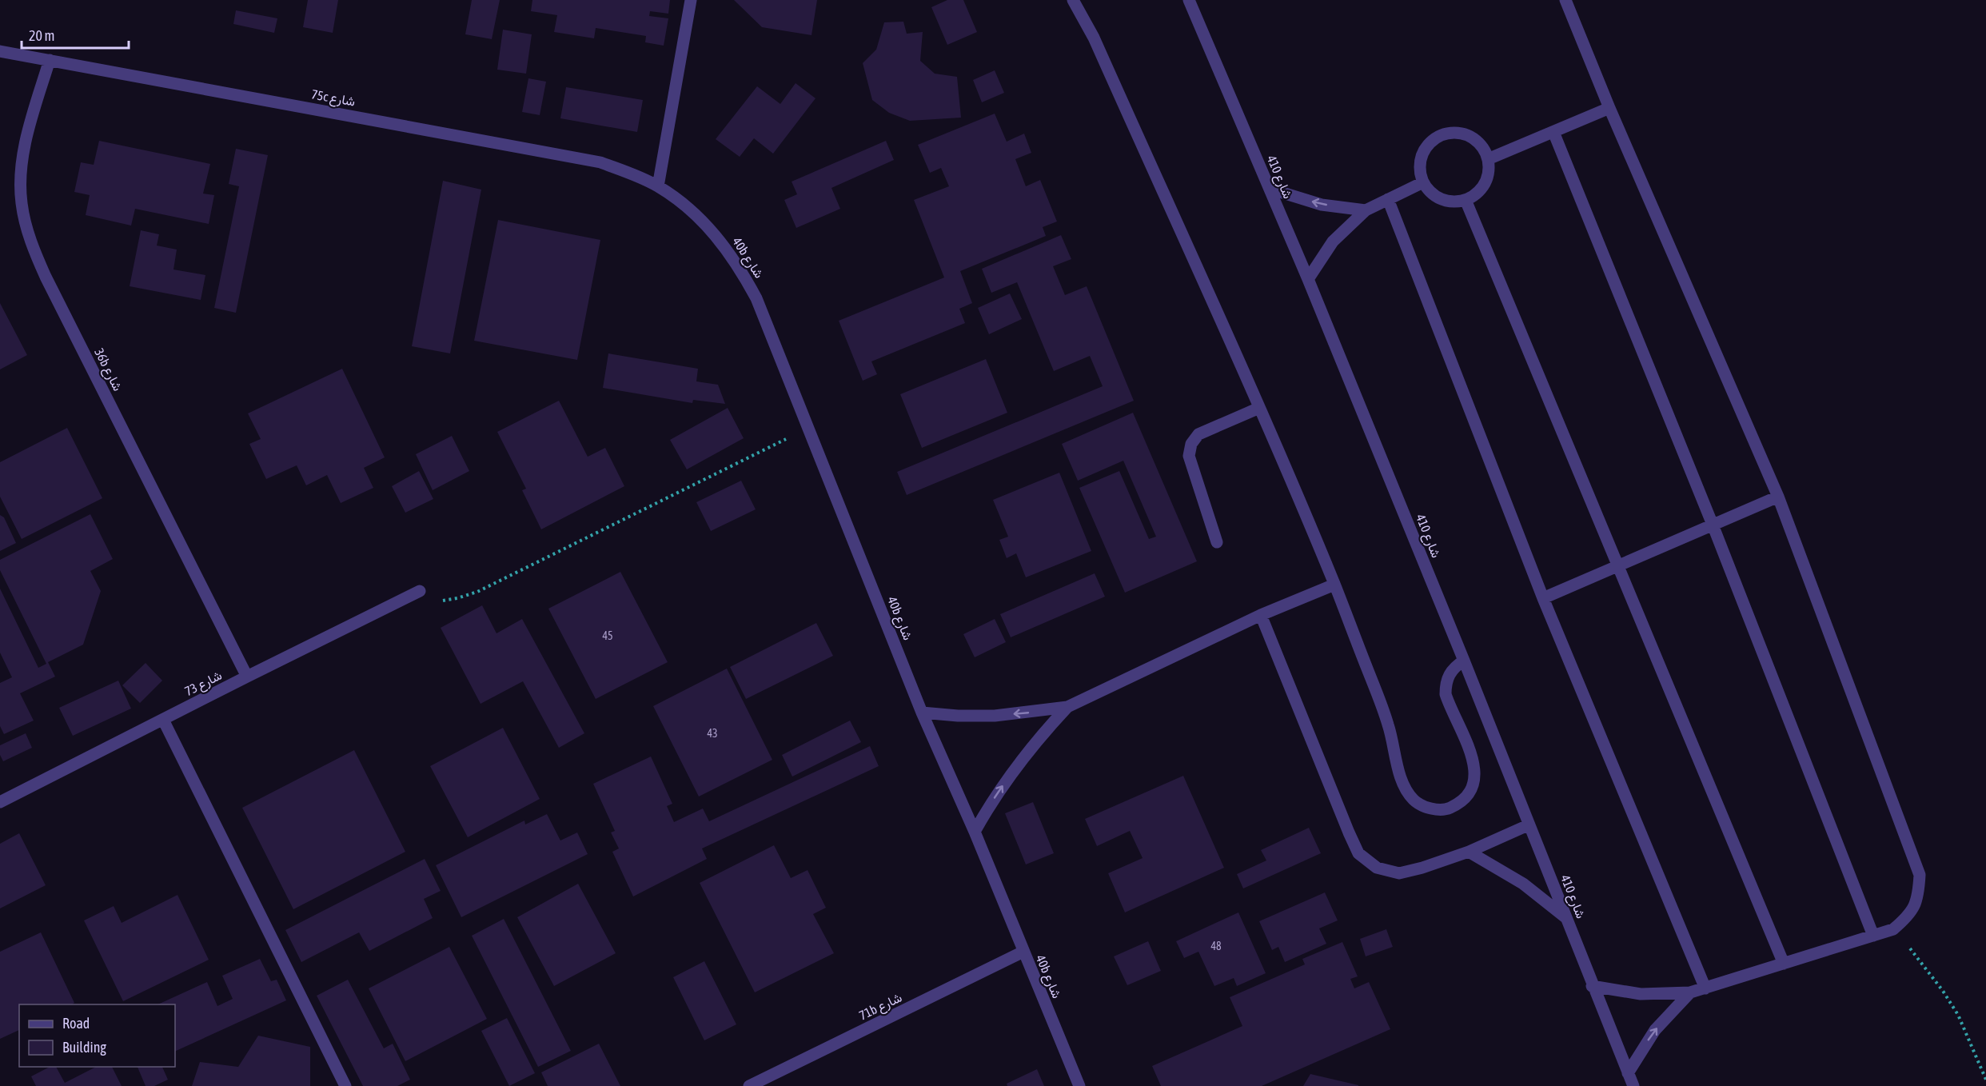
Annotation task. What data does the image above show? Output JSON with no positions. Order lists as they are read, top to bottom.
{
  "streets": {
    "street": [
      "75c شارع",
      "شارع 410",
      "40b شارع",
      "36b شارع",
      "شارع 73",
      "71b شارع"
    ]
  },
  "crossings": [
    ["75c شارع", "40b شارع"],
    ["75c شارع", "36b شارع"],
    ["40b شارع", "71b شارع"],
    ["36b شارع", "شارع 73"]
  ],
  "house_numbers": ["45", "43", "48"],
  "legend": ["Road", "Building"],
  "scale_bar": "20 m"
}
